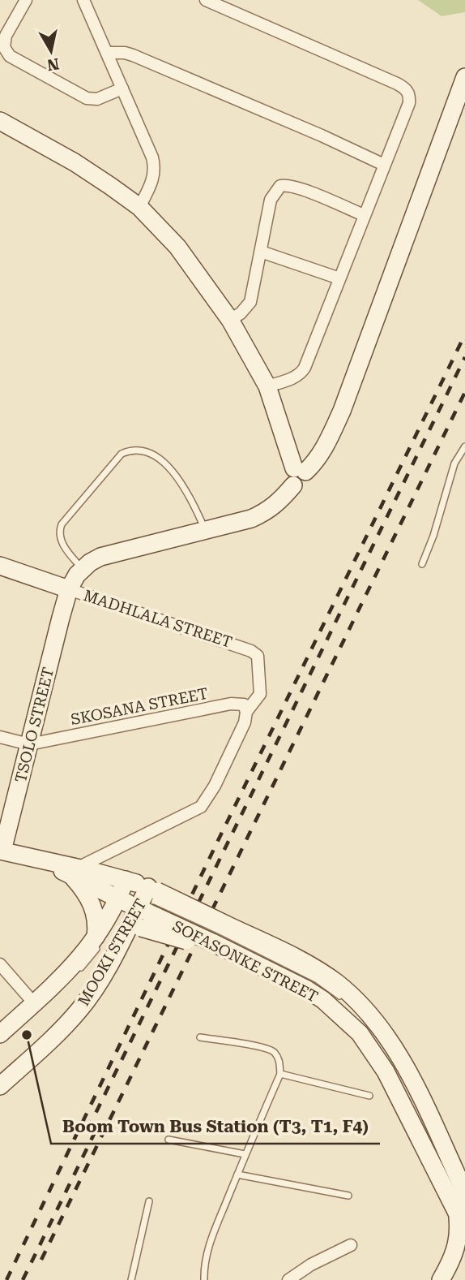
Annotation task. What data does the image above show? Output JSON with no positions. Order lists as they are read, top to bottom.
{
  "streets": {
    "main road": [
      "MADHLALA STREET",
      "TSOLO STREET",
      "MOOKI STREET",
      "SOFASONKE STREET"
    ],
    "street": ["SKOSANA STREET"]
  },
  "crossings": [
    ["MADHLALA STREET", "SKOSANA STREET"],
    ["MADHLALA STREET", "TSOLO STREET"],
    ["MADHLALA STREET", "SOFASONKE STREET"],
    ["SKOSANA STREET", "TSOLO STREET"],
    ["TSOLO STREET", "SOFASONKE STREET"],
    ["MOOKI STREET", "SOFASONKE STREET"]
  ],
  "places": ["Boom Town Bus Station (T3, T1, F4)"],
  "north": "bottom"
}
